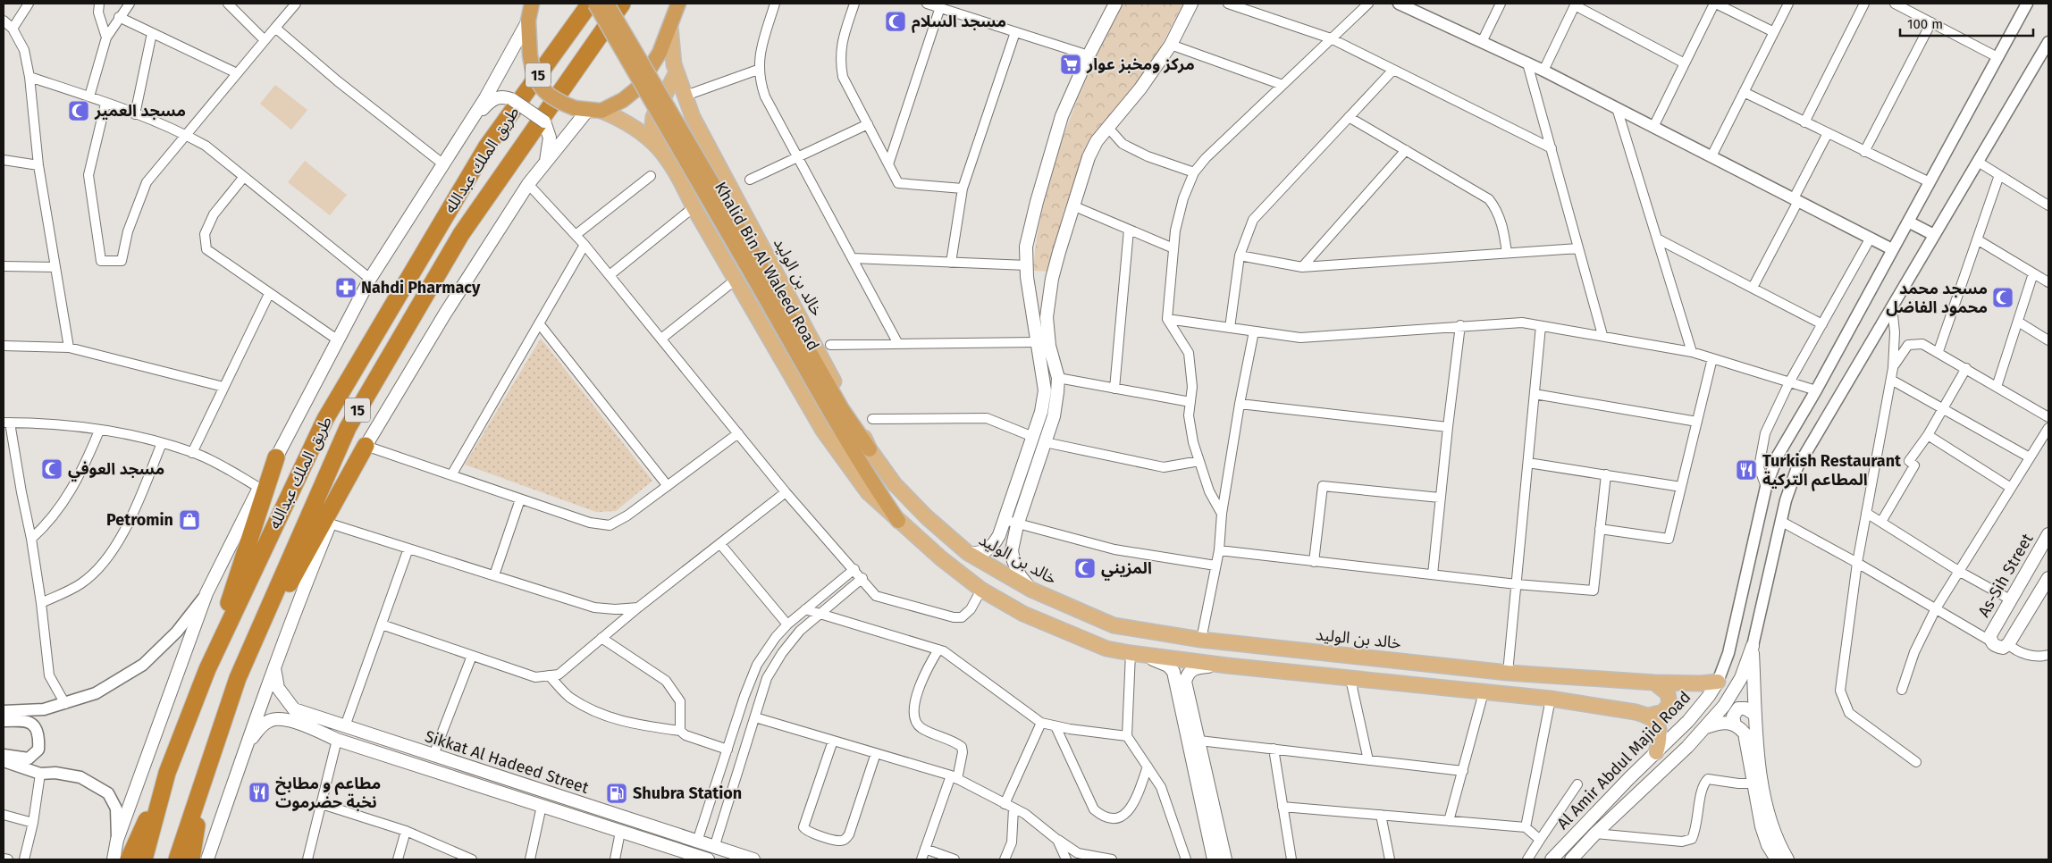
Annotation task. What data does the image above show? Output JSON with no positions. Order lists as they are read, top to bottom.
{
  "streets": {
    "highway": [
      "15",
      "طريق الملك عبدالله",
      "Khalid Bin Al Waleed Road",
      "خالد بن الوليد"
    ],
    "main road": ["As-Sih Street", "Al Amir Abdul Majid Road", "Sikkat Al Hadeed Street"]
  },
  "crossings": [
    ["15", "خالد بن الوليد"],
    ["Khalid Bin Al Waleed Road", "خالد بن الوليد"],
    ["خالد بن الوليد", "Al Amir Abdul Majid Road"]
  ],
  "places": {
    "mosque": [
      "مسجد السلام",
      "مسجد العمير",
      "مسجد محمد محمود الفاضل",
      "مسجد العوفي",
      "المزيني"
    ],
    "supermarket": ["مركز ومخبز عوار"],
    "pharmacy": ["Nahdi Pharmacy"],
    "restaurant": ["Turkish Restaurant المطاعم التركية", "مطاعم و مطابخ نخبة حضرموت"],
    "shop": ["Petromin"],
    "fuel station": ["Shubra Station"]
  },
  "scale_bar": "100 m"
}
